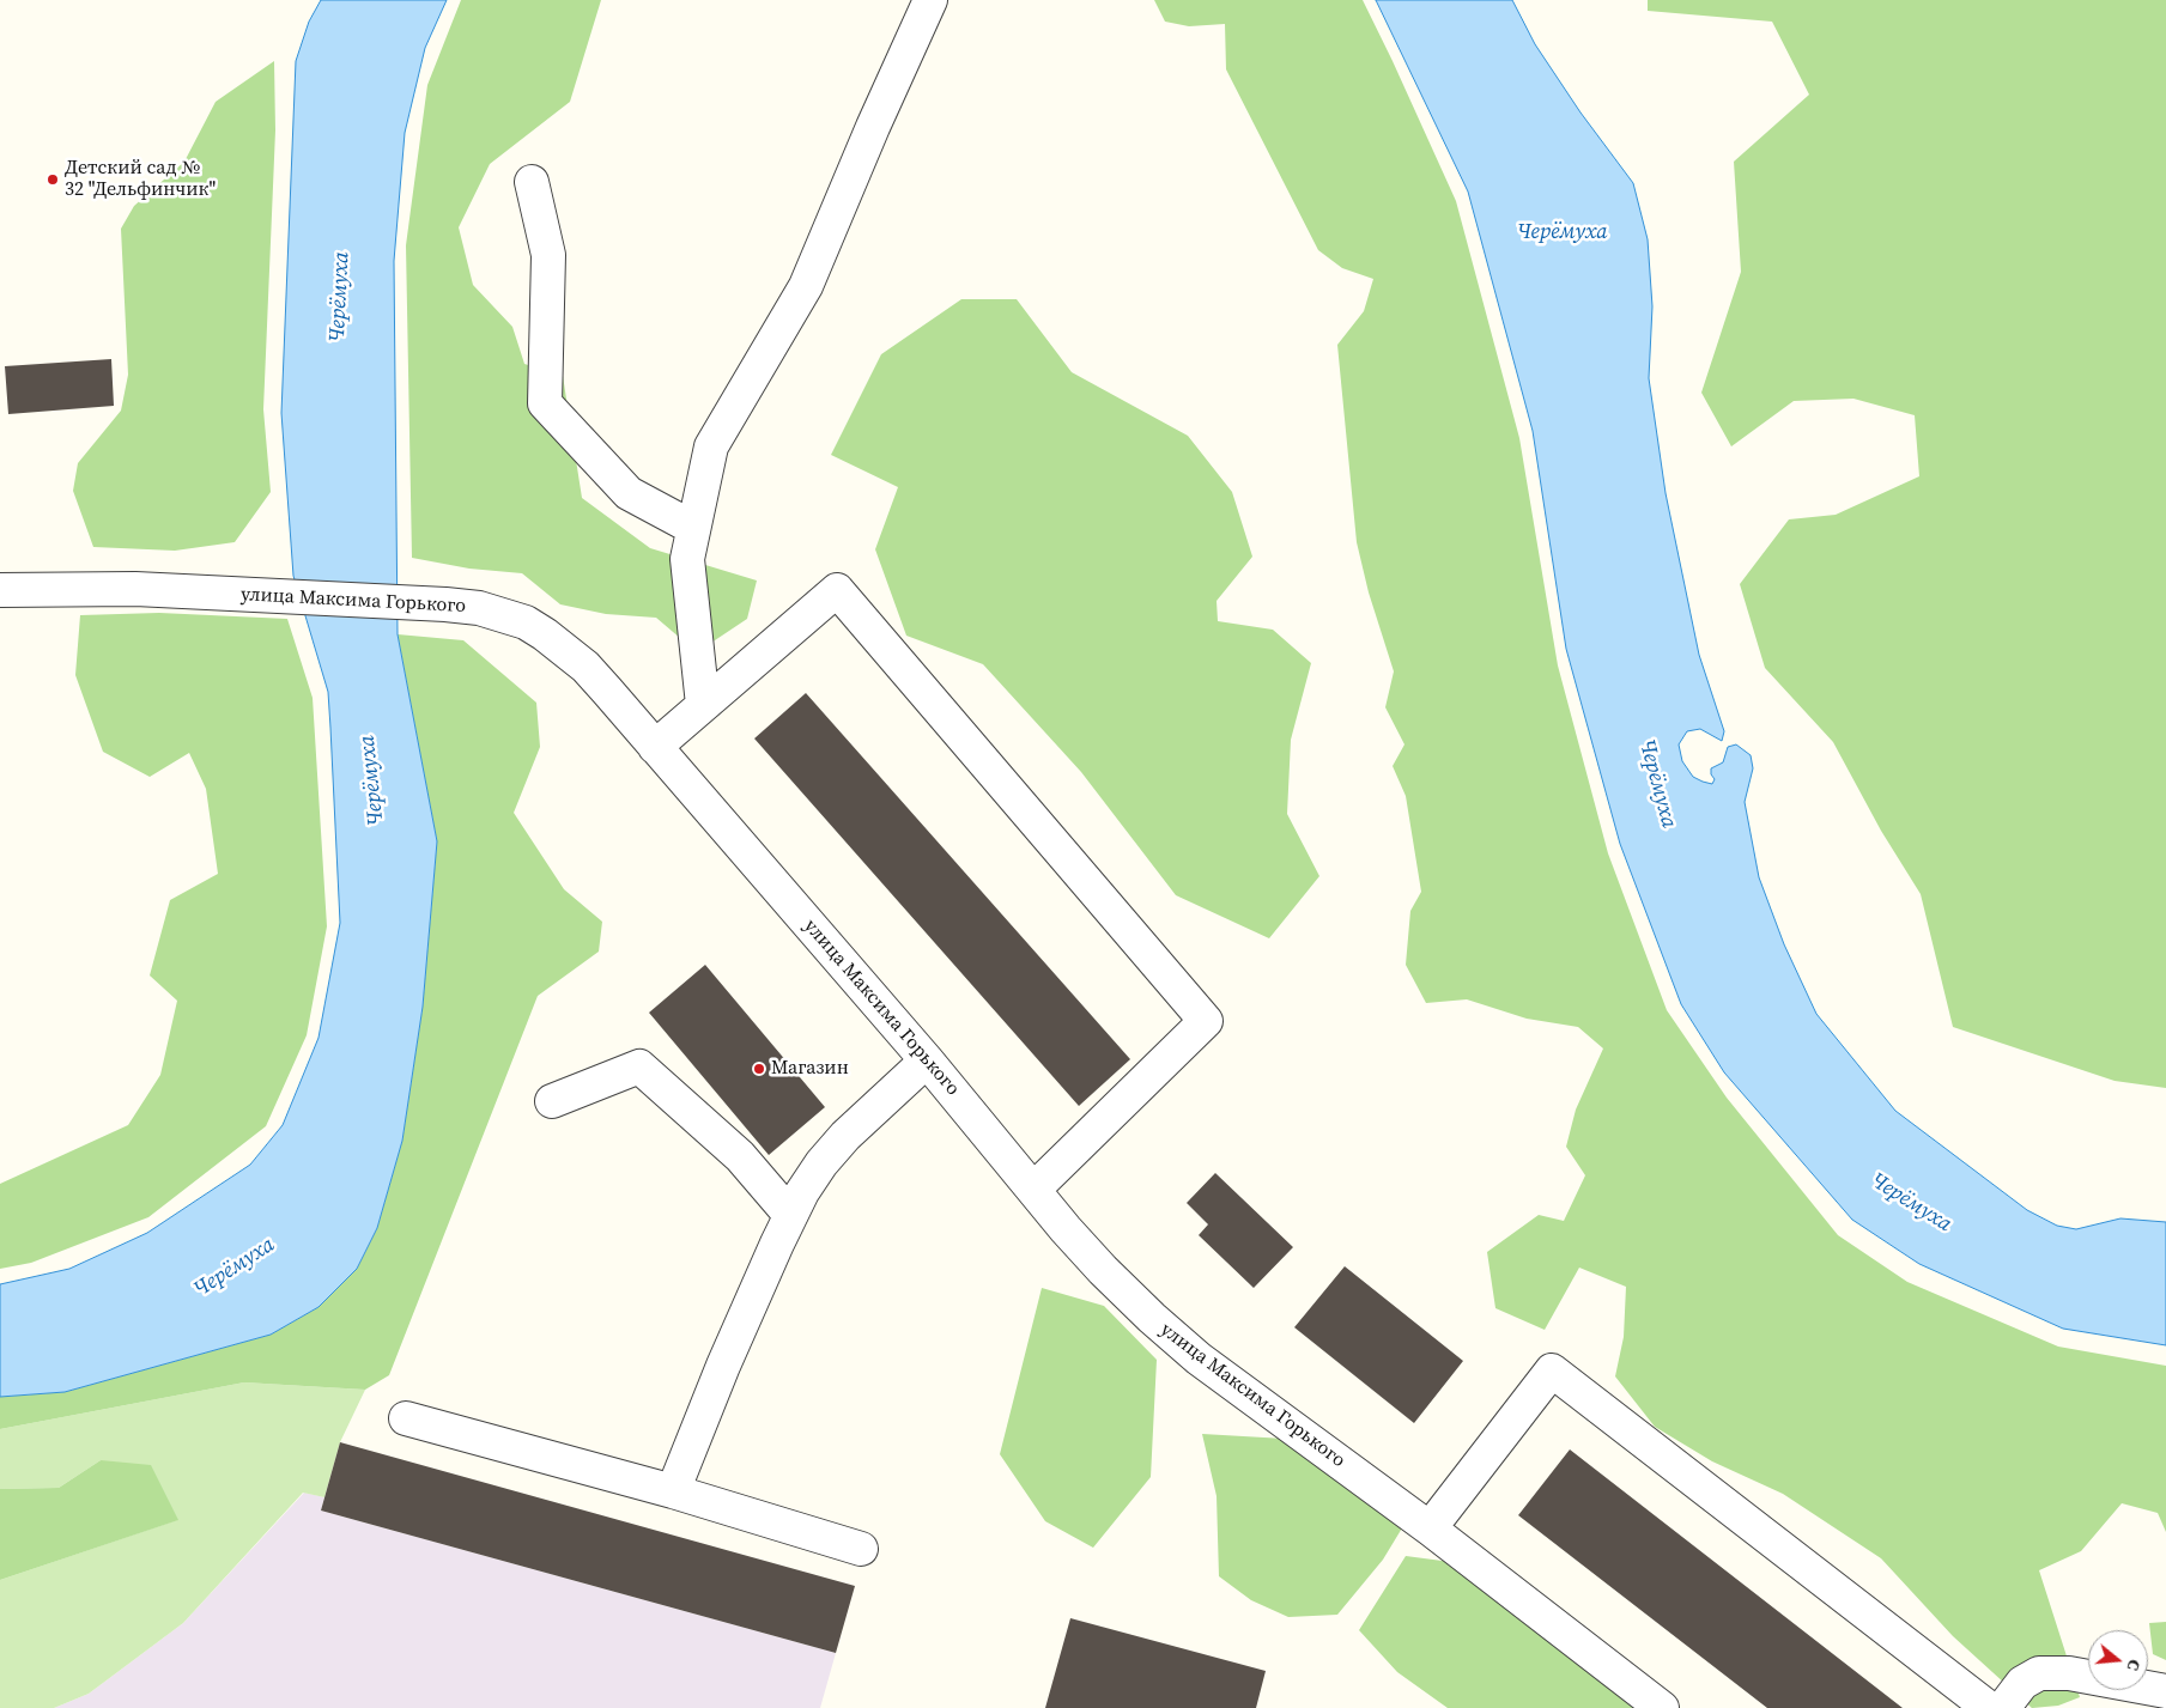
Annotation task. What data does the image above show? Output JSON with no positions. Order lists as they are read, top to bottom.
{
  "streets": {
    "street": ["улица Максима Горького"]
  },
  "water": ["Черёмуха"],
  "places": ["Детский сад № 32 \"Дельфинчик\"", "Магазин"],
  "north": "right"
}
